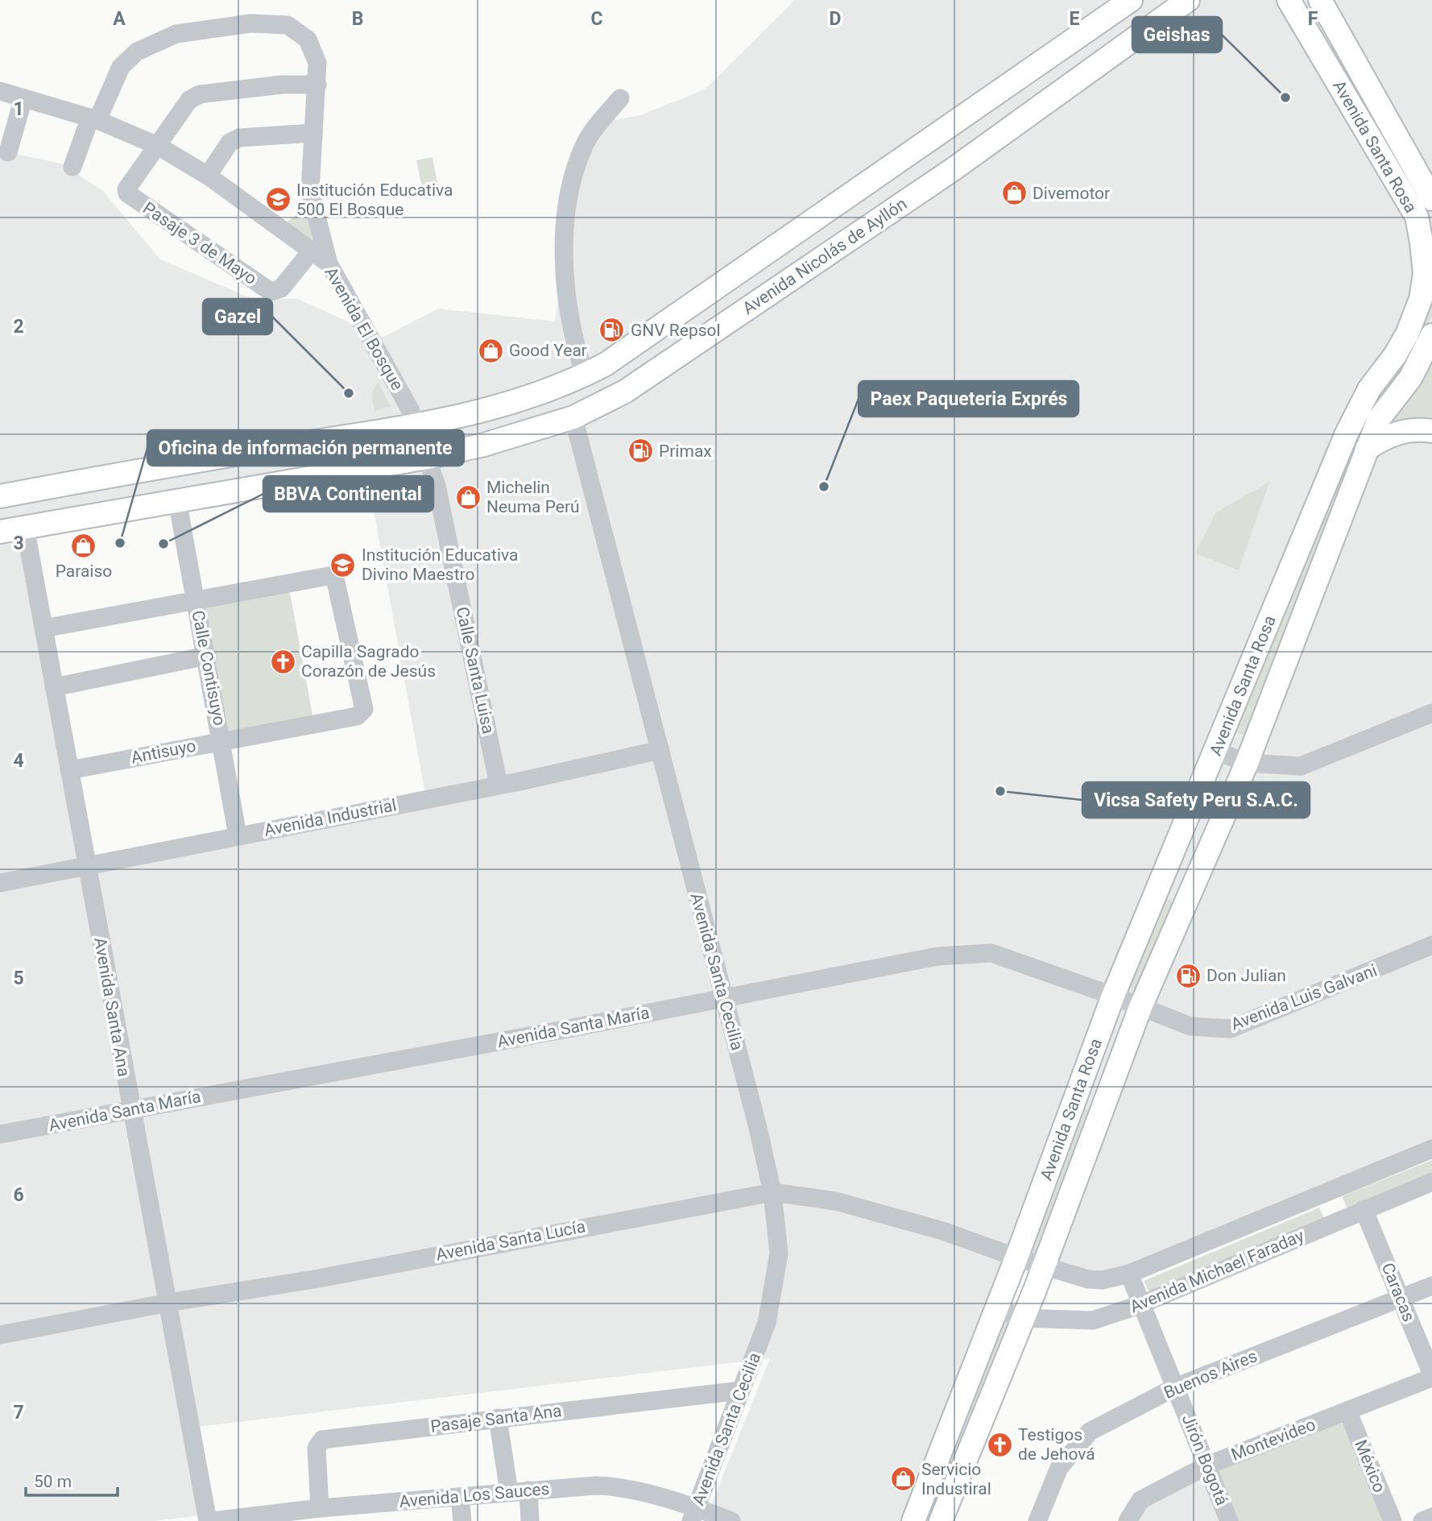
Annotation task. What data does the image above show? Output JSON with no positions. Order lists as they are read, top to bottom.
{
  "streets": {
    "main road": ["Avenida Santa Rosa", "Avenida Nicolás de Ayllón"],
    "street": [
      "Pasaje 3 de Mayo",
      "Avenida El Bosque",
      "Calle Contisuyo",
      "Calle Santa Luisa",
      "Antisuyo",
      "Avenida Industrial",
      "Avenida Santa Cecilia",
      "Avenida Luis Galvani",
      "Avenida Santa Ana",
      "Avenida Santa María",
      "Avenida Santa Lucía",
      "Avenida Michael Faraday",
      "Caracas",
      "Buenos Aires",
      "Pasaje Santa Ana",
      "Montevideo",
      "Jirón Bogotá",
      "México",
      "Avenida Los Sauces"
    ]
  },
  "crossings": [
    ["Avenida Santa Rosa", "Avenida Luis Galvani"],
    ["Avenida Santa Rosa", "Avenida Santa María"],
    ["Avenida Santa Rosa", "Avenida Santa Lucía"],
    ["Avenida Santa Rosa", "Avenida Michael Faraday"],
    ["Pasaje 3 de Mayo", "Avenida El Bosque"],
    ["Avenida Nicolás de Ayllón", "Avenida El Bosque"],
    ["Avenida Nicolás de Ayllón", "Calle Contisuyo"],
    ["Avenida Nicolás de Ayllón", "Calle Santa Luisa"],
    ["Avenida Nicolás de Ayllón", "Avenida Santa Cecilia"],
    ["Avenida Nicolás de Ayllón", "Avenida Santa Ana"],
    ["Avenida El Bosque", "Calle Santa Luisa"],
    ["Calle Contisuyo", "Antisuyo"],
    ["Calle Contisuyo", "Avenida Industrial"],
    ["Calle Santa Luisa", "Avenida Industrial"],
    ["Antisuyo", "Avenida Santa Ana"],
    ["Avenida Industrial", "Avenida Santa Cecilia"],
    ["Avenida Industrial", "Avenida Santa Ana"],
    ["Avenida Santa Cecilia", "Avenida Santa María"],
    ["Avenida Santa Cecilia", "Avenida Santa Lucía"],
    ["Avenida Santa Cecilia", "Pasaje Santa Ana"],
    ["Avenida Santa Cecilia", "Avenida Los Sauces"],
    ["Avenida Luis Galvani", "Avenida Santa María"],
    ["Avenida Santa Ana", "Avenida Santa María"],
    ["Avenida Santa Ana", "Avenida Santa Lucía"],
    ["Avenida Santa Lucía", "Avenida Michael Faraday"],
    ["Avenida Michael Faraday", "Caracas"],
    ["Avenida Michael Faraday", "Jirón Bogotá"],
    ["Caracas", "Buenos Aires"],
    ["Caracas", "Montevideo"],
    ["Buenos Aires", "Jirón Bogotá"],
    ["Pasaje Santa Ana", "Avenida Los Sauces"],
    ["Montevideo", "Jirón Bogotá"],
    ["Montevideo", "México"]
  ],
  "places": {
    "other": [
      "Geishas",
      "Gazel",
      "Paex Paqueteria Exprés",
      "Oficina de información permanente",
      "BBVA Continental",
      "Vicsa Safety Peru S.A.C."
    ],
    "shop": [
      "Divemotor",
      "Good Year",
      "Michelin Neuma Perú",
      "Paraiso",
      "Servicio Industiral"
    ],
    "school or university": ["Institución Educativa 500 El Bosque", "Institución Educativa Divino Maestro"],
    "fuel station": ["GNV Repsol", "Primax", "Don Julian"],
    "church": ["Capilla Sagrado Corazón de Jesús", "Testigos de Jehová"]
  },
  "scale_bar": "50 m",
  "grid": {
    "columns": [
      "A",
      "B",
      "C",
      "D",
      "E",
      "F"
    ],
    "rows": [
      "1",
      "2",
      "3",
      "4",
      "5",
      "6",
      "7"
    ]
  }
}
